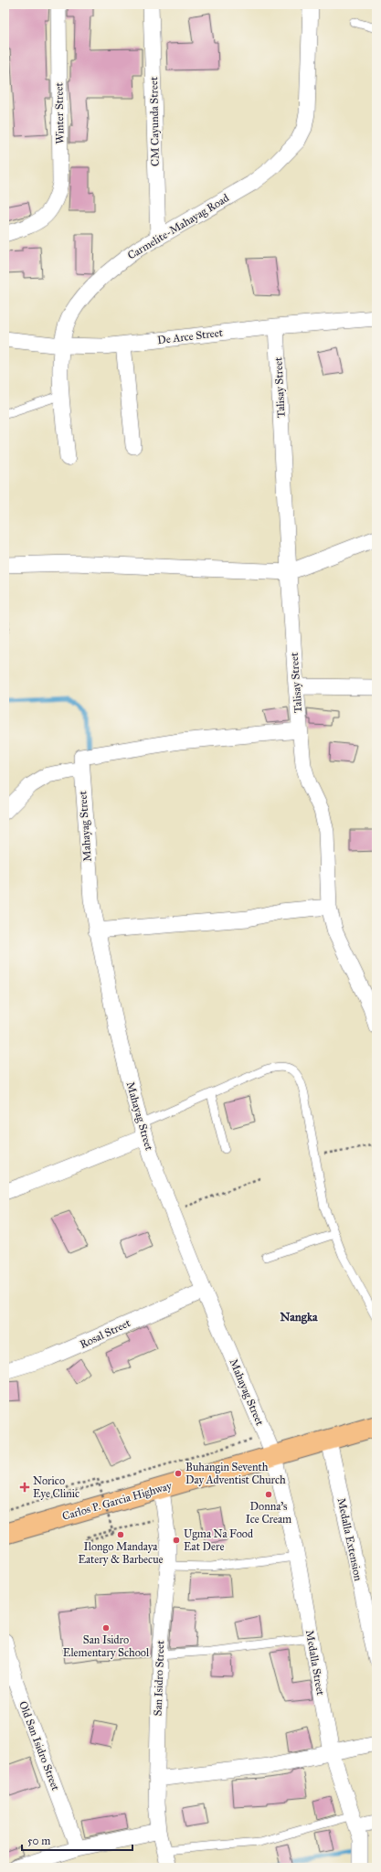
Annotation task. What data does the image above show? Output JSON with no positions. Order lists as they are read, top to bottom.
{
  "streets": {
    "highway": ["Carlos P. Garcia Highway"],
    "street": [
      "Winter Street",
      "CM Cayunda Street",
      "Carmelite-Mahayag Road",
      "De Arce Street",
      "Talisay Street",
      "Mahayag Street",
      "Rosal Street",
      "Medalla Extension",
      "Medalla Street",
      "San Isidro Street",
      "Old San Isidro Street"
    ]
  },
  "crossings": [
    ["CM Cayunda Street", "Carmelite-Mahayag Road"],
    ["Carmelite-Mahayag Road", "De Arce Street"],
    ["De Arce Street", "Talisay Street"],
    ["Mahayag Street", "Rosal Street"],
    ["Mahayag Street", "Carlos P. Garcia Highway"],
    ["Mahayag Street", "Medalla Street"],
    ["Carlos P. Garcia Highway", "Medalla Extension"],
    ["Carlos P. Garcia Highway", "Medalla Street"],
    ["Carlos P. Garcia Highway", "San Isidro Street"]
  ],
  "districts": ["Nangka"],
  "places": {
    "other": [
      "Buhangin Seventh Day Adventist Church",
      "Donna's Ice Cream",
      "Ilongo Mandaya Eatery & Barbecue",
      "Ugma Na Food Eat Dere",
      "San Isidro Elementary School"
    ],
    "health": ["Norico Eye Clinic"]
  },
  "scale_bar": "50 m"
}
